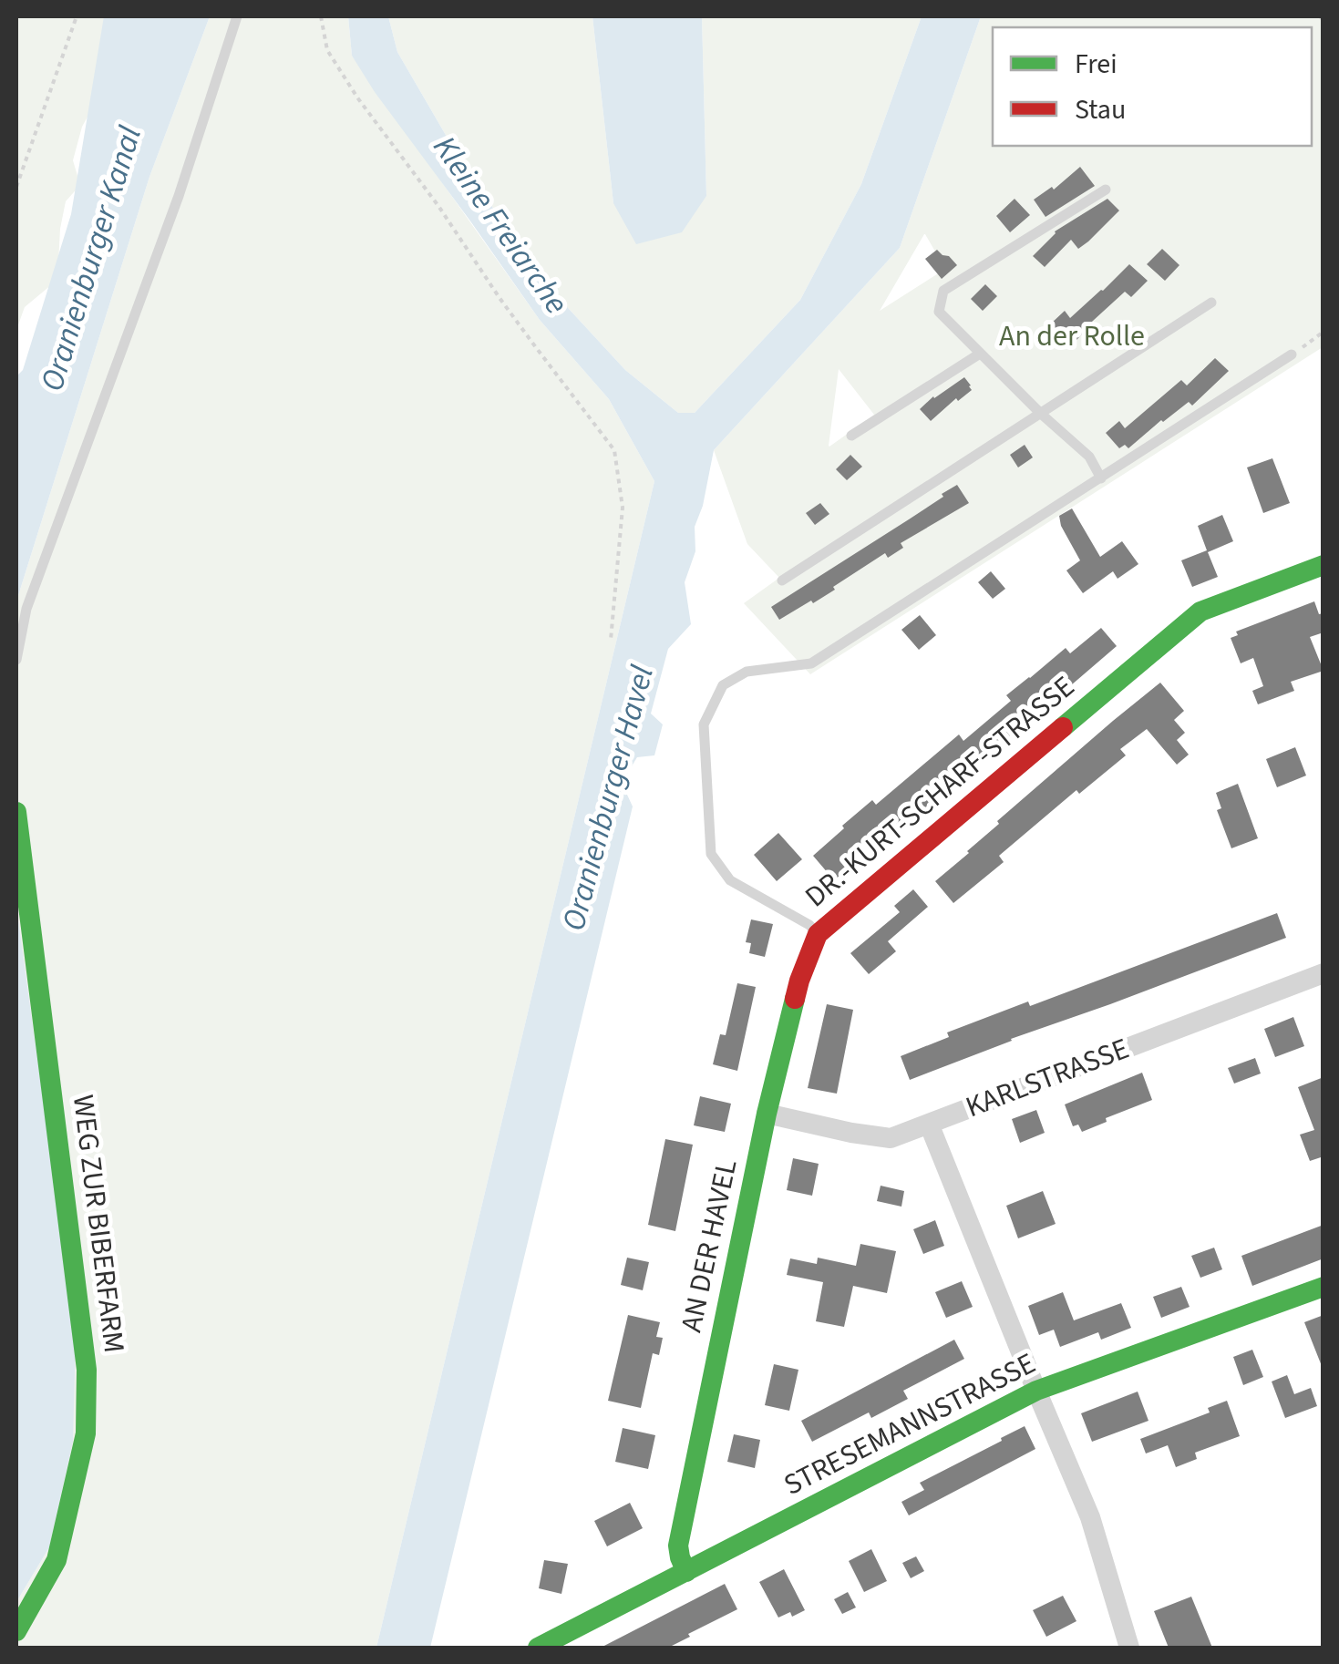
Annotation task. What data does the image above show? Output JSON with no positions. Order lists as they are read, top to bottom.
{
  "streets": {
    "street": [
      "DR.-KURT-SCHARF-STRASSE",
      "KARLSTRASSE",
      "WEG ZUR BIBERFARM",
      "AN DER HAVEL",
      "STRESEMANNSTRASSE"
    ]
  },
  "crossings": [
    ["DR.-KURT-SCHARF-STRASSE", "AN DER HAVEL"],
    ["KARLSTRASSE", "AN DER HAVEL"],
    ["AN DER HAVEL", "STRESEMANNSTRASSE"]
  ],
  "water": ["Kleine Freiarche", "Oranienburger Kanal", "Oranienburger Havel"],
  "parks": ["An der Rolle"],
  "legend": ["Frei", "Stau"]
}
